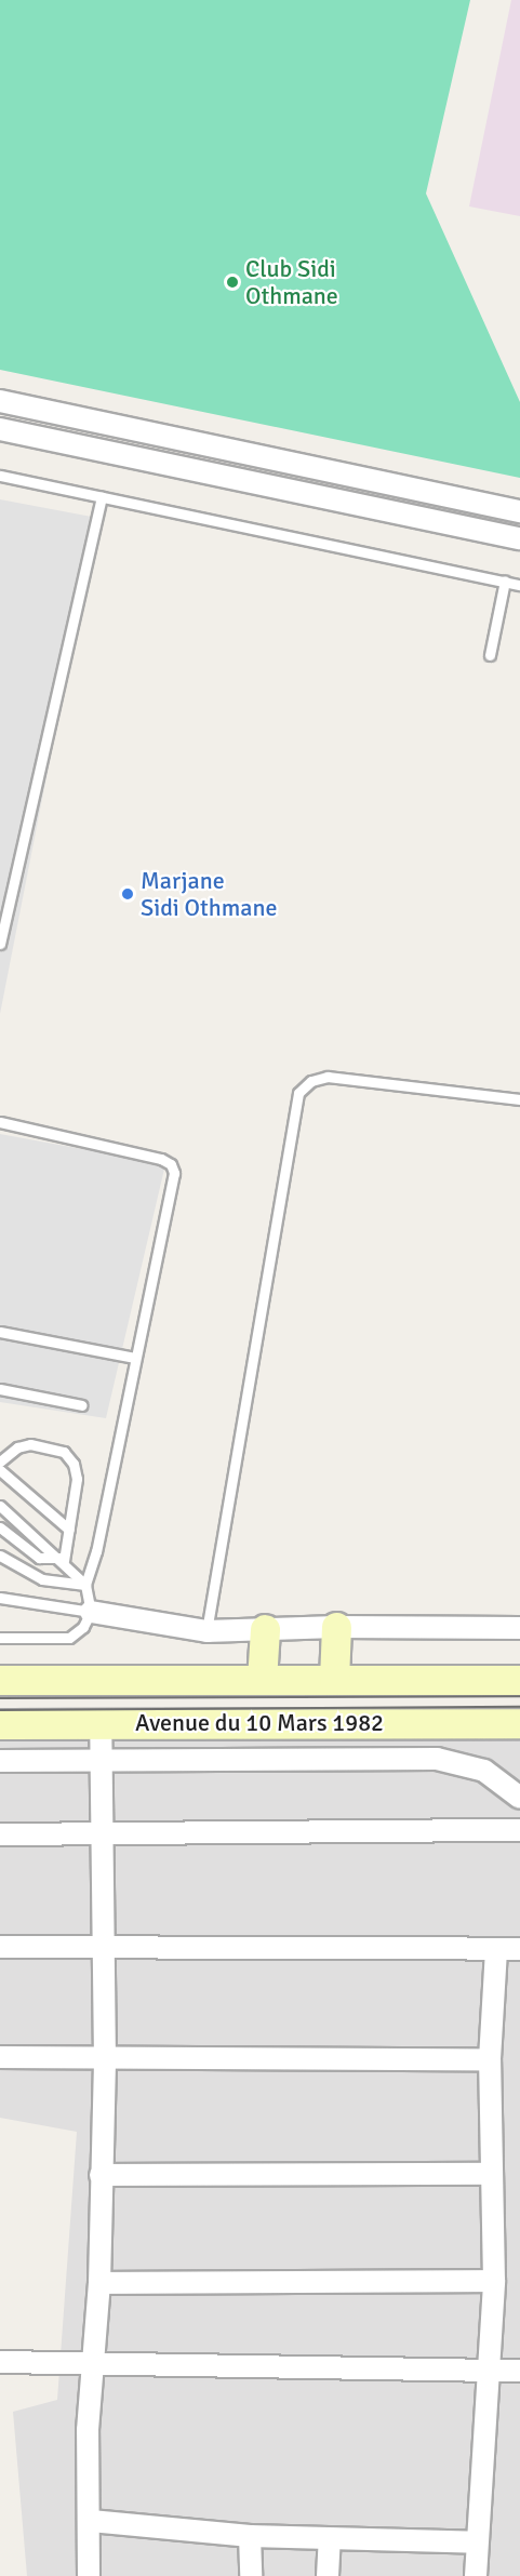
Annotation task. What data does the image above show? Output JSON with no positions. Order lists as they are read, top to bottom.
{
  "streets": {
    "main road": ["Avenue du 10 Mars 1982"]
  },
  "places": ["Club Sidi Othmane", "Marjane Sidi Othmane"]
}
